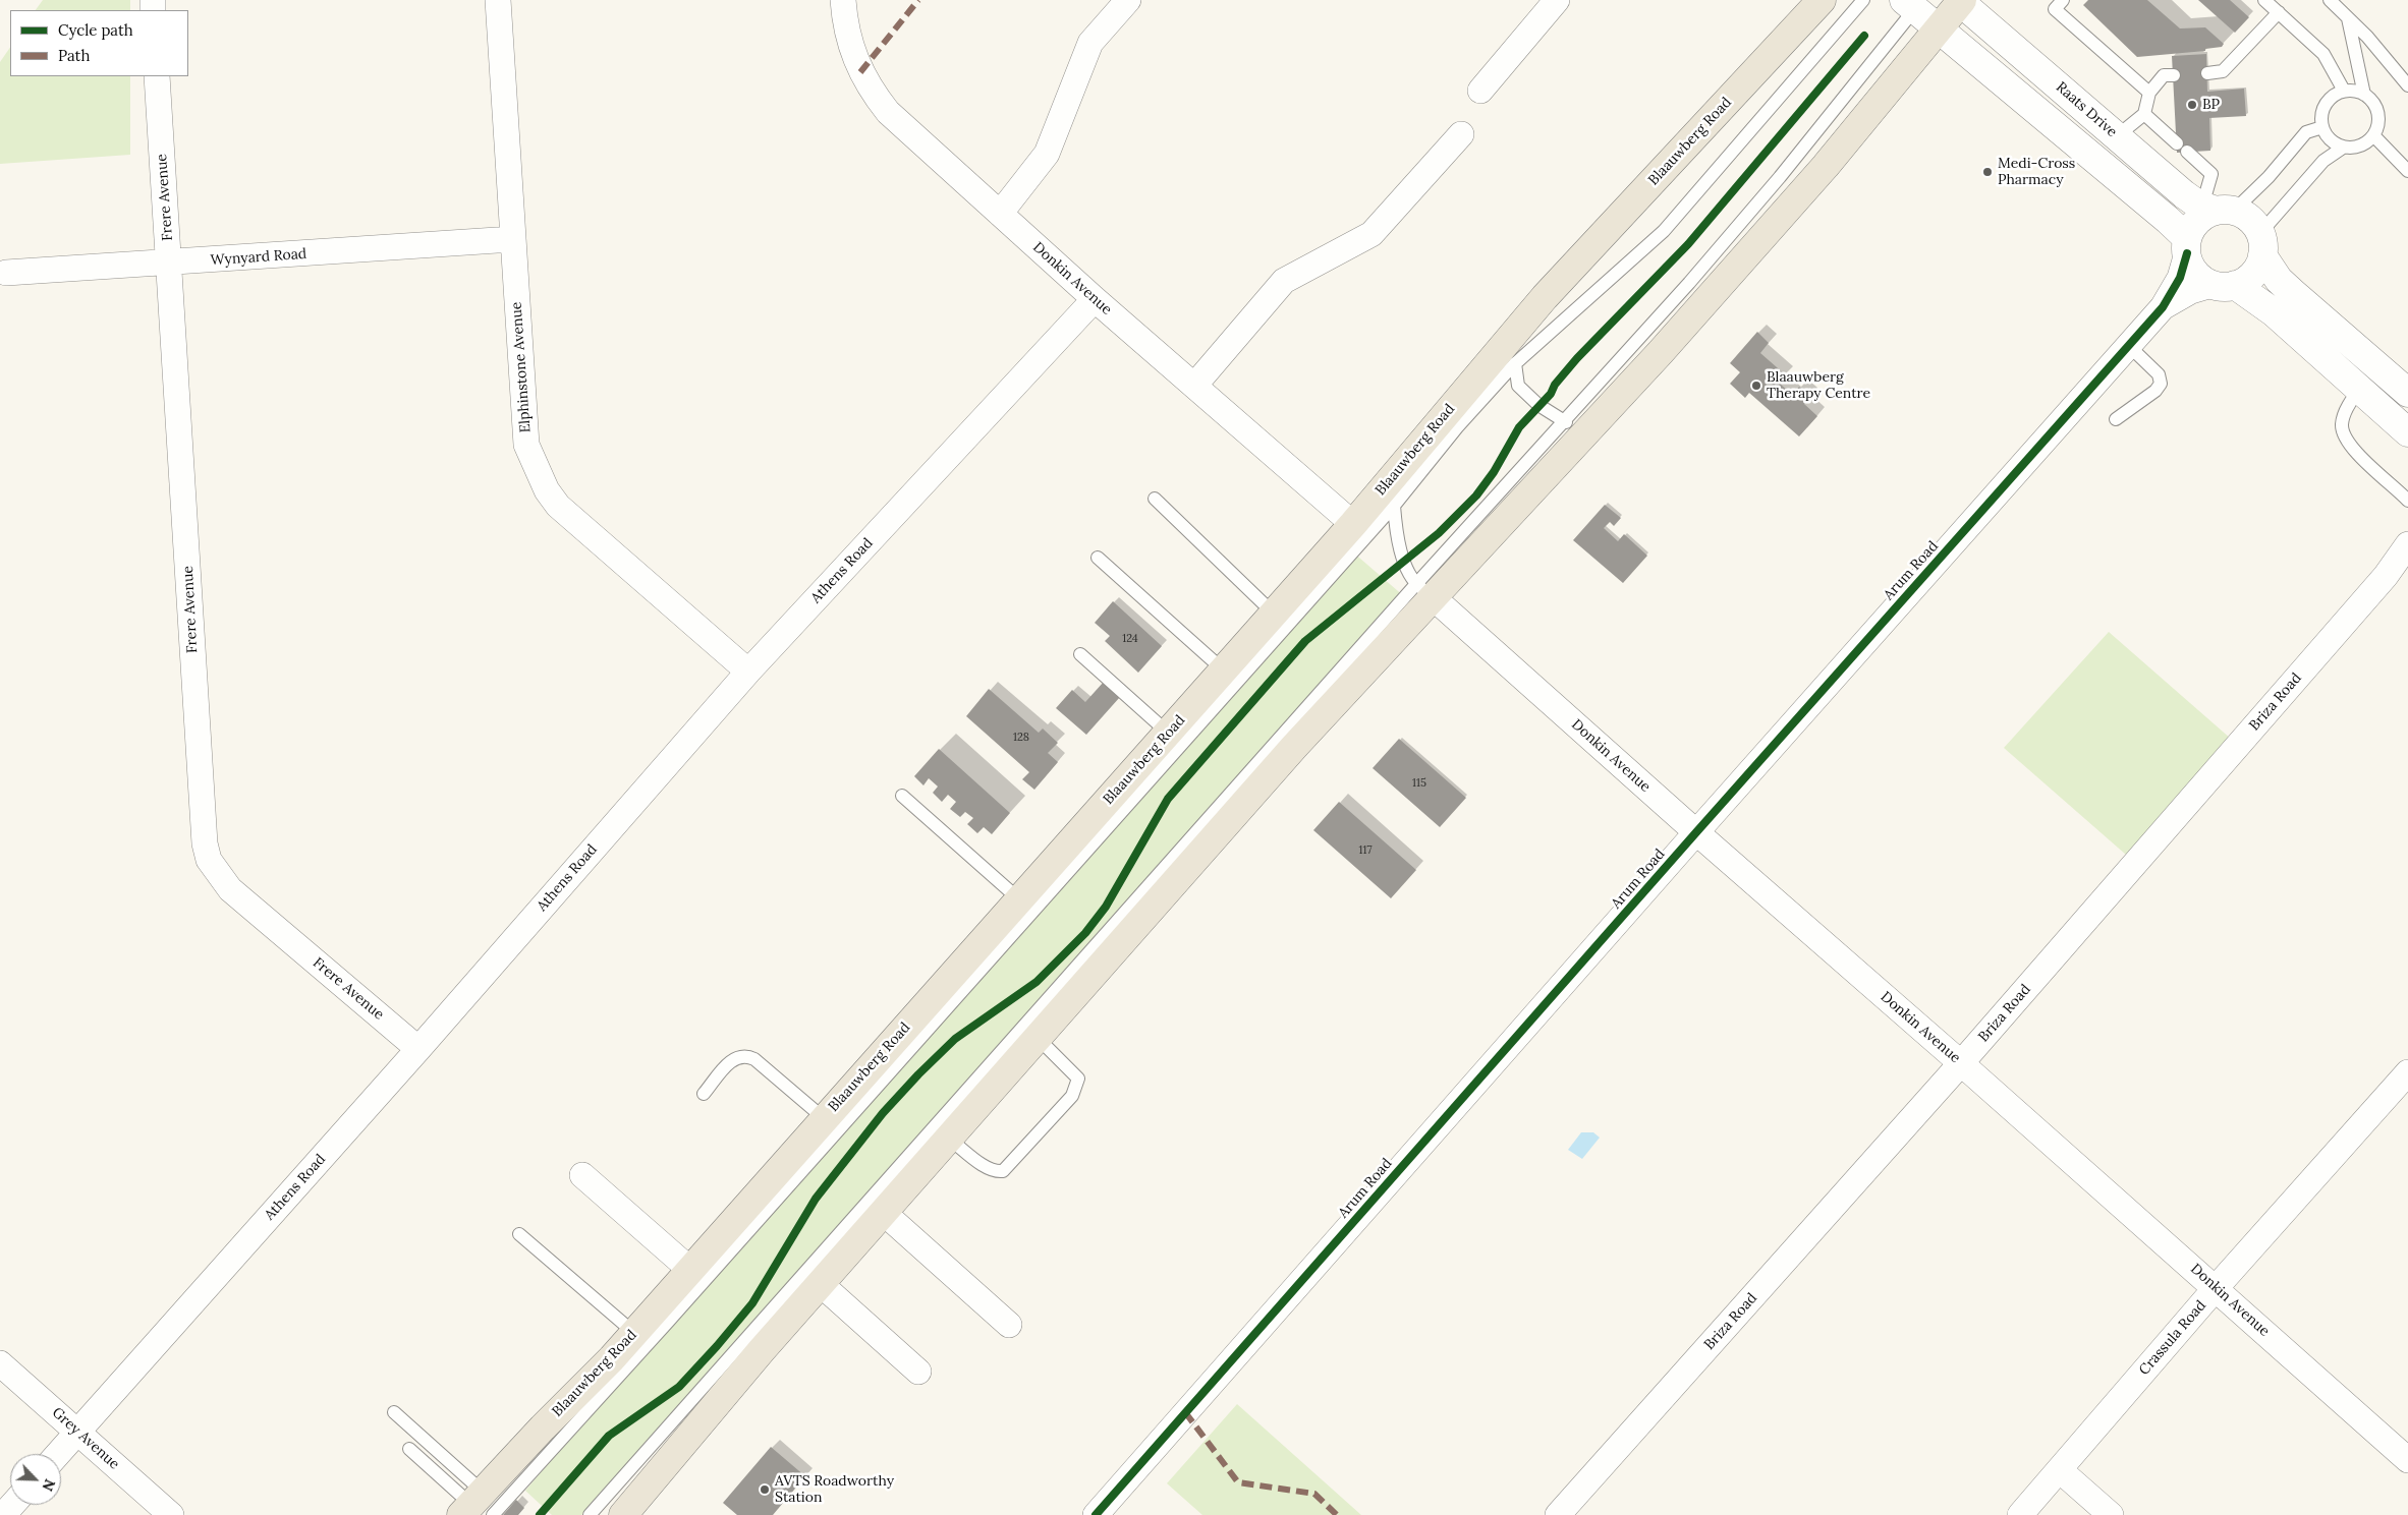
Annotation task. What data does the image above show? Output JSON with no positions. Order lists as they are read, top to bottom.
{
  "streets": {
    "main road": ["Blaauwberg Road"],
    "street": [
      "Raats Drive",
      "Frere Avenue",
      "Wynyard Road",
      "Donkin Avenue",
      "Elphinstone Avenue",
      "Athens Road",
      "Arum Road",
      "Briza Road",
      "Crassula Road",
      "Grey Avenue"
    ]
  },
  "crossings": [
    ["Raats Drive", "Arum Road"],
    ["Blaauwberg Road", "Donkin Avenue"],
    ["Frere Avenue", "Wynyard Road"],
    ["Frere Avenue", "Athens Road"],
    ["Wynyard Road", "Elphinstone Avenue"],
    ["Donkin Avenue", "Athens Road"],
    ["Donkin Avenue", "Arum Road"],
    ["Donkin Avenue", "Briza Road"],
    ["Donkin Avenue", "Crassula Road"],
    ["Elphinstone Avenue", "Athens Road"],
    ["Athens Road", "Grey Avenue"]
  ],
  "places": [
    "BP",
    "Medi-Cross Pharmacy",
    "Blaauwberg Therapy Centre",
    "AVTS Roadworthy Station"
  ],
  "house_numbers": [
    "124",
    "128",
    "115",
    "117"
  ],
  "legend": ["Cycle path", "Path"],
  "north": "bottom right"
}
